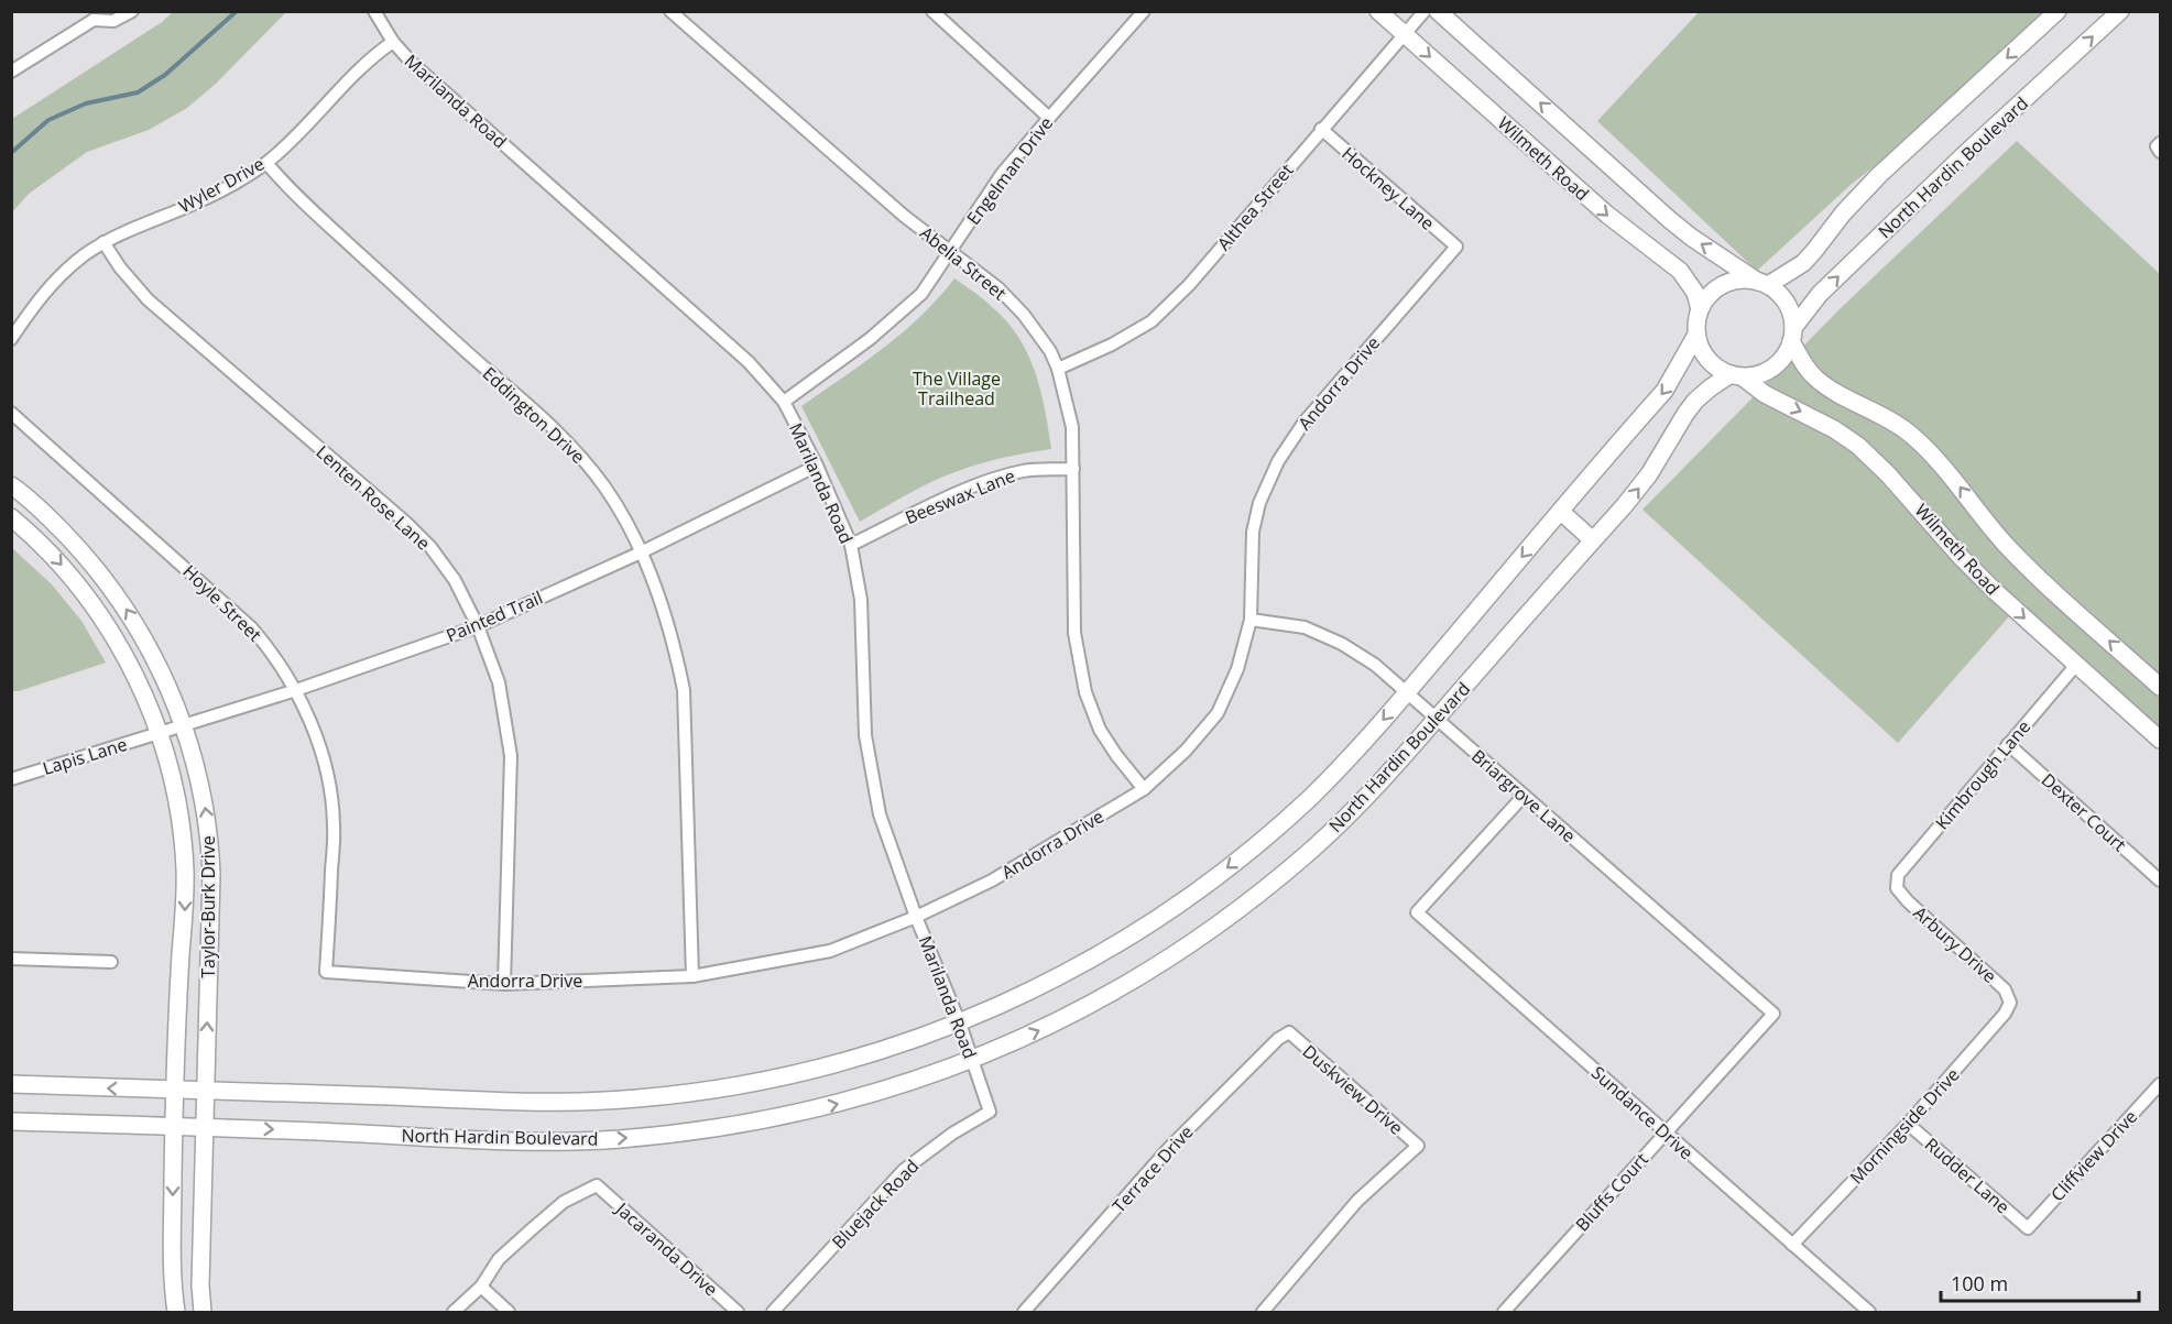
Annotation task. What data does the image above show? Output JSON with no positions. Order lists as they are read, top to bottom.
{
  "streets": {
    "main road": ["Wilmeth Road", "North Hardin Boulevard", "Taylor-Burk Drive"],
    "street": [
      "Marilanda Road",
      "Engelman Drive",
      "Wyler Drive",
      "Hockney Lane",
      "Althea Street",
      "Abelia Street",
      "Andorra Drive",
      "Eddington Drive",
      "Beeswax Lane",
      "Lenten Rose Lane",
      "Hoyle Street",
      "Painted Trail",
      "Lapis Lane",
      "Kimbrough Lane",
      "Briargrove Lane",
      "Dexter Court",
      "Arbury Drive",
      "Duskview Drive",
      "Sundance Drive",
      "Morningside Drive",
      "Cliffview Drive",
      "Terrace Drive",
      "Rudder Lane",
      "Bluffs Court",
      "Bluejack Road",
      "Jacaranda Drive"
    ]
  },
  "crossings": [
    ["Marilanda Road", "North Hardin Boulevard"],
    ["Marilanda Road", "Engelman Drive"],
    ["Marilanda Road", "Wyler Drive"],
    ["Marilanda Road", "Andorra Drive"],
    ["Marilanda Road", "Beeswax Lane"],
    ["Marilanda Road", "Painted Trail"],
    ["Marilanda Road", "Bluejack Road"],
    ["Wilmeth Road", "North Hardin Boulevard"],
    ["Wilmeth Road", "Althea Street"],
    ["Wilmeth Road", "Kimbrough Lane"],
    ["North Hardin Boulevard", "Briargrove Lane"],
    ["North Hardin Boulevard", "Taylor-Burk Drive"],
    ["Engelman Drive", "Abelia Street"],
    ["Wyler Drive", "Eddington Drive"],
    ["Wyler Drive", "Lenten Rose Lane"],
    ["Hockney Lane", "Althea Street"],
    ["Hockney Lane", "Andorra Drive"],
    ["Althea Street", "Abelia Street"],
    ["Abelia Street", "Andorra Drive"],
    ["Abelia Street", "Beeswax Lane"],
    ["Andorra Drive", "Eddington Drive"],
    ["Andorra Drive", "Lenten Rose Lane"],
    ["Andorra Drive", "Hoyle Street"],
    ["Andorra Drive", "Briargrove Lane"],
    ["Eddington Drive", "Painted Trail"],
    ["Lenten Rose Lane", "Painted Trail"],
    ["Hoyle Street", "Painted Trail"],
    ["Painted Trail", "Lapis Lane"],
    ["Painted Trail", "Taylor-Burk Drive"],
    ["Lapis Lane", "Taylor-Burk Drive"],
    ["Kimbrough Lane", "Dexter Court"],
    ["Kimbrough Lane", "Arbury Drive"],
    ["Briargrove Lane", "Sundance Drive"],
    ["Briargrove Lane", "Bluffs Court"],
    ["Arbury Drive", "Morningside Drive"],
    ["Duskview Drive", "Terrace Drive"],
    ["Sundance Drive", "Morningside Drive"],
    ["Sundance Drive", "Bluffs Court"],
    ["Morningside Drive", "Rudder Lane"],
    ["Cliffview Drive", "Rudder Lane"]
  ],
  "parks": ["The Village Trailhead"],
  "scale_bar": "100 m"
}
